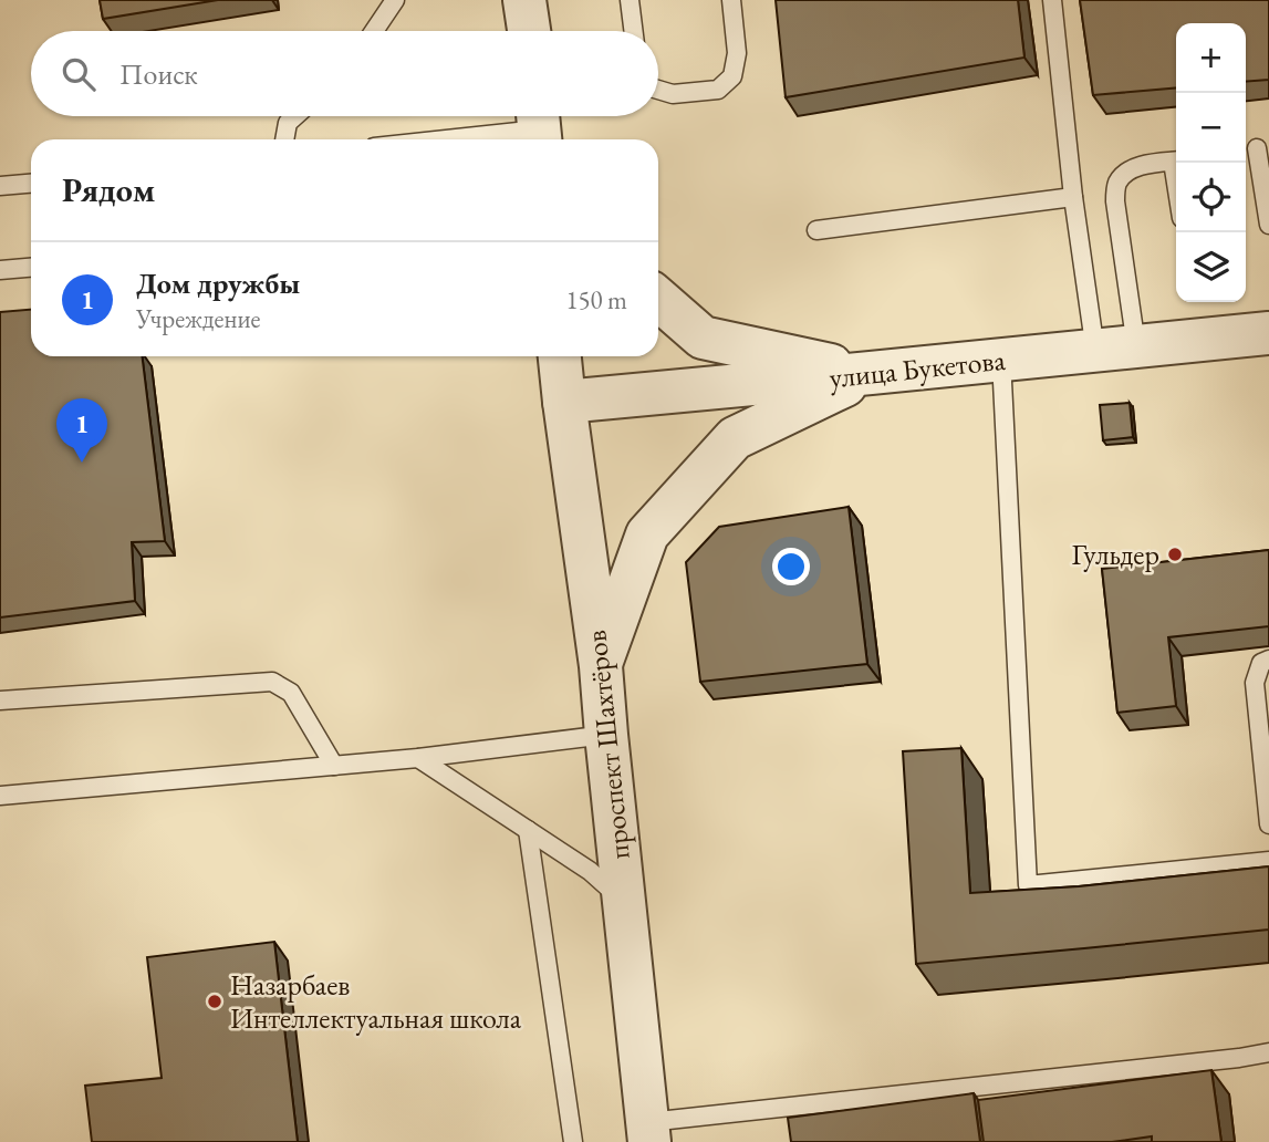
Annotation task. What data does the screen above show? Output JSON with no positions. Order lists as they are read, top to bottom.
{
  "streets": {
    "street": ["улица Букетова", "проспект Шахтёров"]
  },
  "crossings": [
    ["улица Букетова", "проспект Шахтёров"]
  ],
  "places": ["Гульдер", "Назарбаев Интеллектуальная школа"],
  "page": {
    "map_buttons": ["+", "−"],
    "search": "Поиск",
    "heading": "Рядом",
    "list": [
      {
        "mark": "1",
        "name": "Дом дружбы",
        "note": "Учреждение",
        "value": "150 m"
      }
    ],
    "pins": "1"
  }
}
